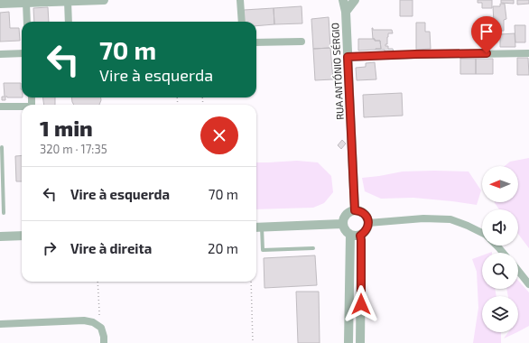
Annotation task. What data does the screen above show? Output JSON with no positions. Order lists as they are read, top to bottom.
{
  "streets": {
    "street": ["RUA ANTÓNIO SÉRGIO"]
  },
  "north": "left",
  "page": {
    "turn": ["70 m", "Vire à esquerda"],
    "heading": ["1 min", "320 m · 17:35"],
    "list": [
      {
        "name": "Vire à esquerda",
        "value": "70 m"
      },
      {
        "name": "Vire à direita",
        "value": "20 m"
      }
    ]
  }
}
